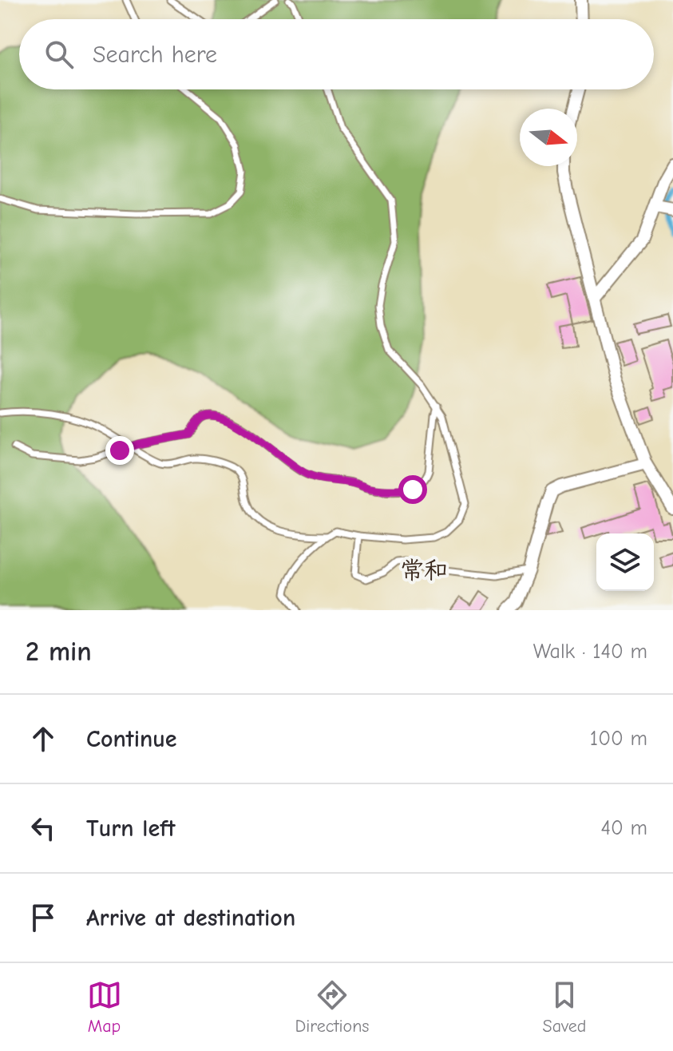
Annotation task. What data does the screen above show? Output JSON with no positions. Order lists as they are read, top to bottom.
{
  "districts": ["常和"],
  "north": "right",
  "page": {
    "search": "Search here",
    "heading": ["2 min", "Walk · 140 m"],
    "list": [
      ["Continue", "100 m"],
      ["Turn left", "40 m"],
      "Arrive at destination"
    ],
    "nav": ["Map", "Directions", "Saved"]
  }
}
